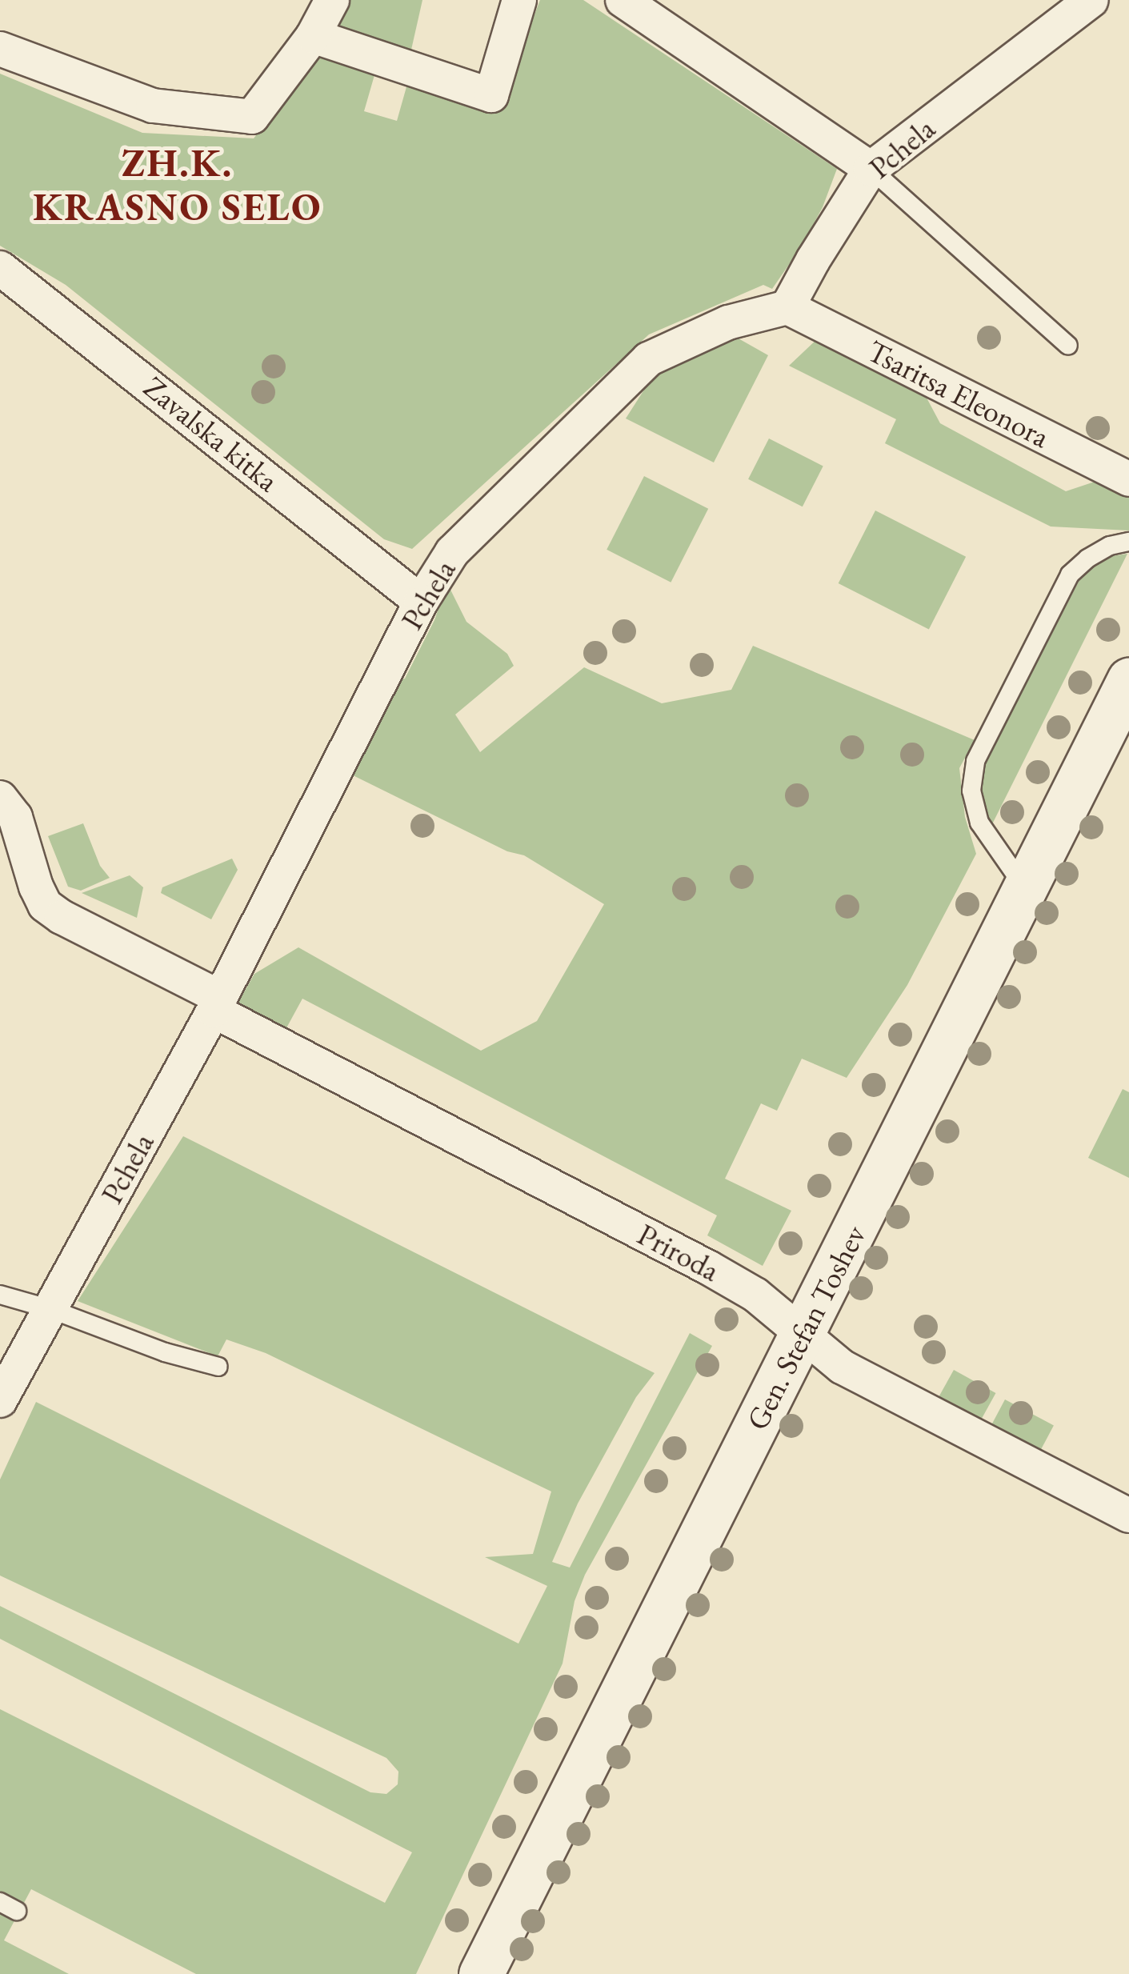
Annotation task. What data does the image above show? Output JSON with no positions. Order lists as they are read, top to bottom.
{
  "streets": {
    "street": [
      "Pchela",
      "Tsaritsa Eleonora",
      "Zavalska kitka",
      "Priroda",
      "Gen. Stefan Toshev"
    ]
  },
  "crossings": [
    ["Pchela", "Tsaritsa Eleonora"],
    ["Pchela", "Zavalska kitka"],
    ["Pchela", "Priroda"],
    ["Priroda", "Gen. Stefan Toshev"]
  ],
  "districts": ["ZH.K. KRASNO SELO"]
}
